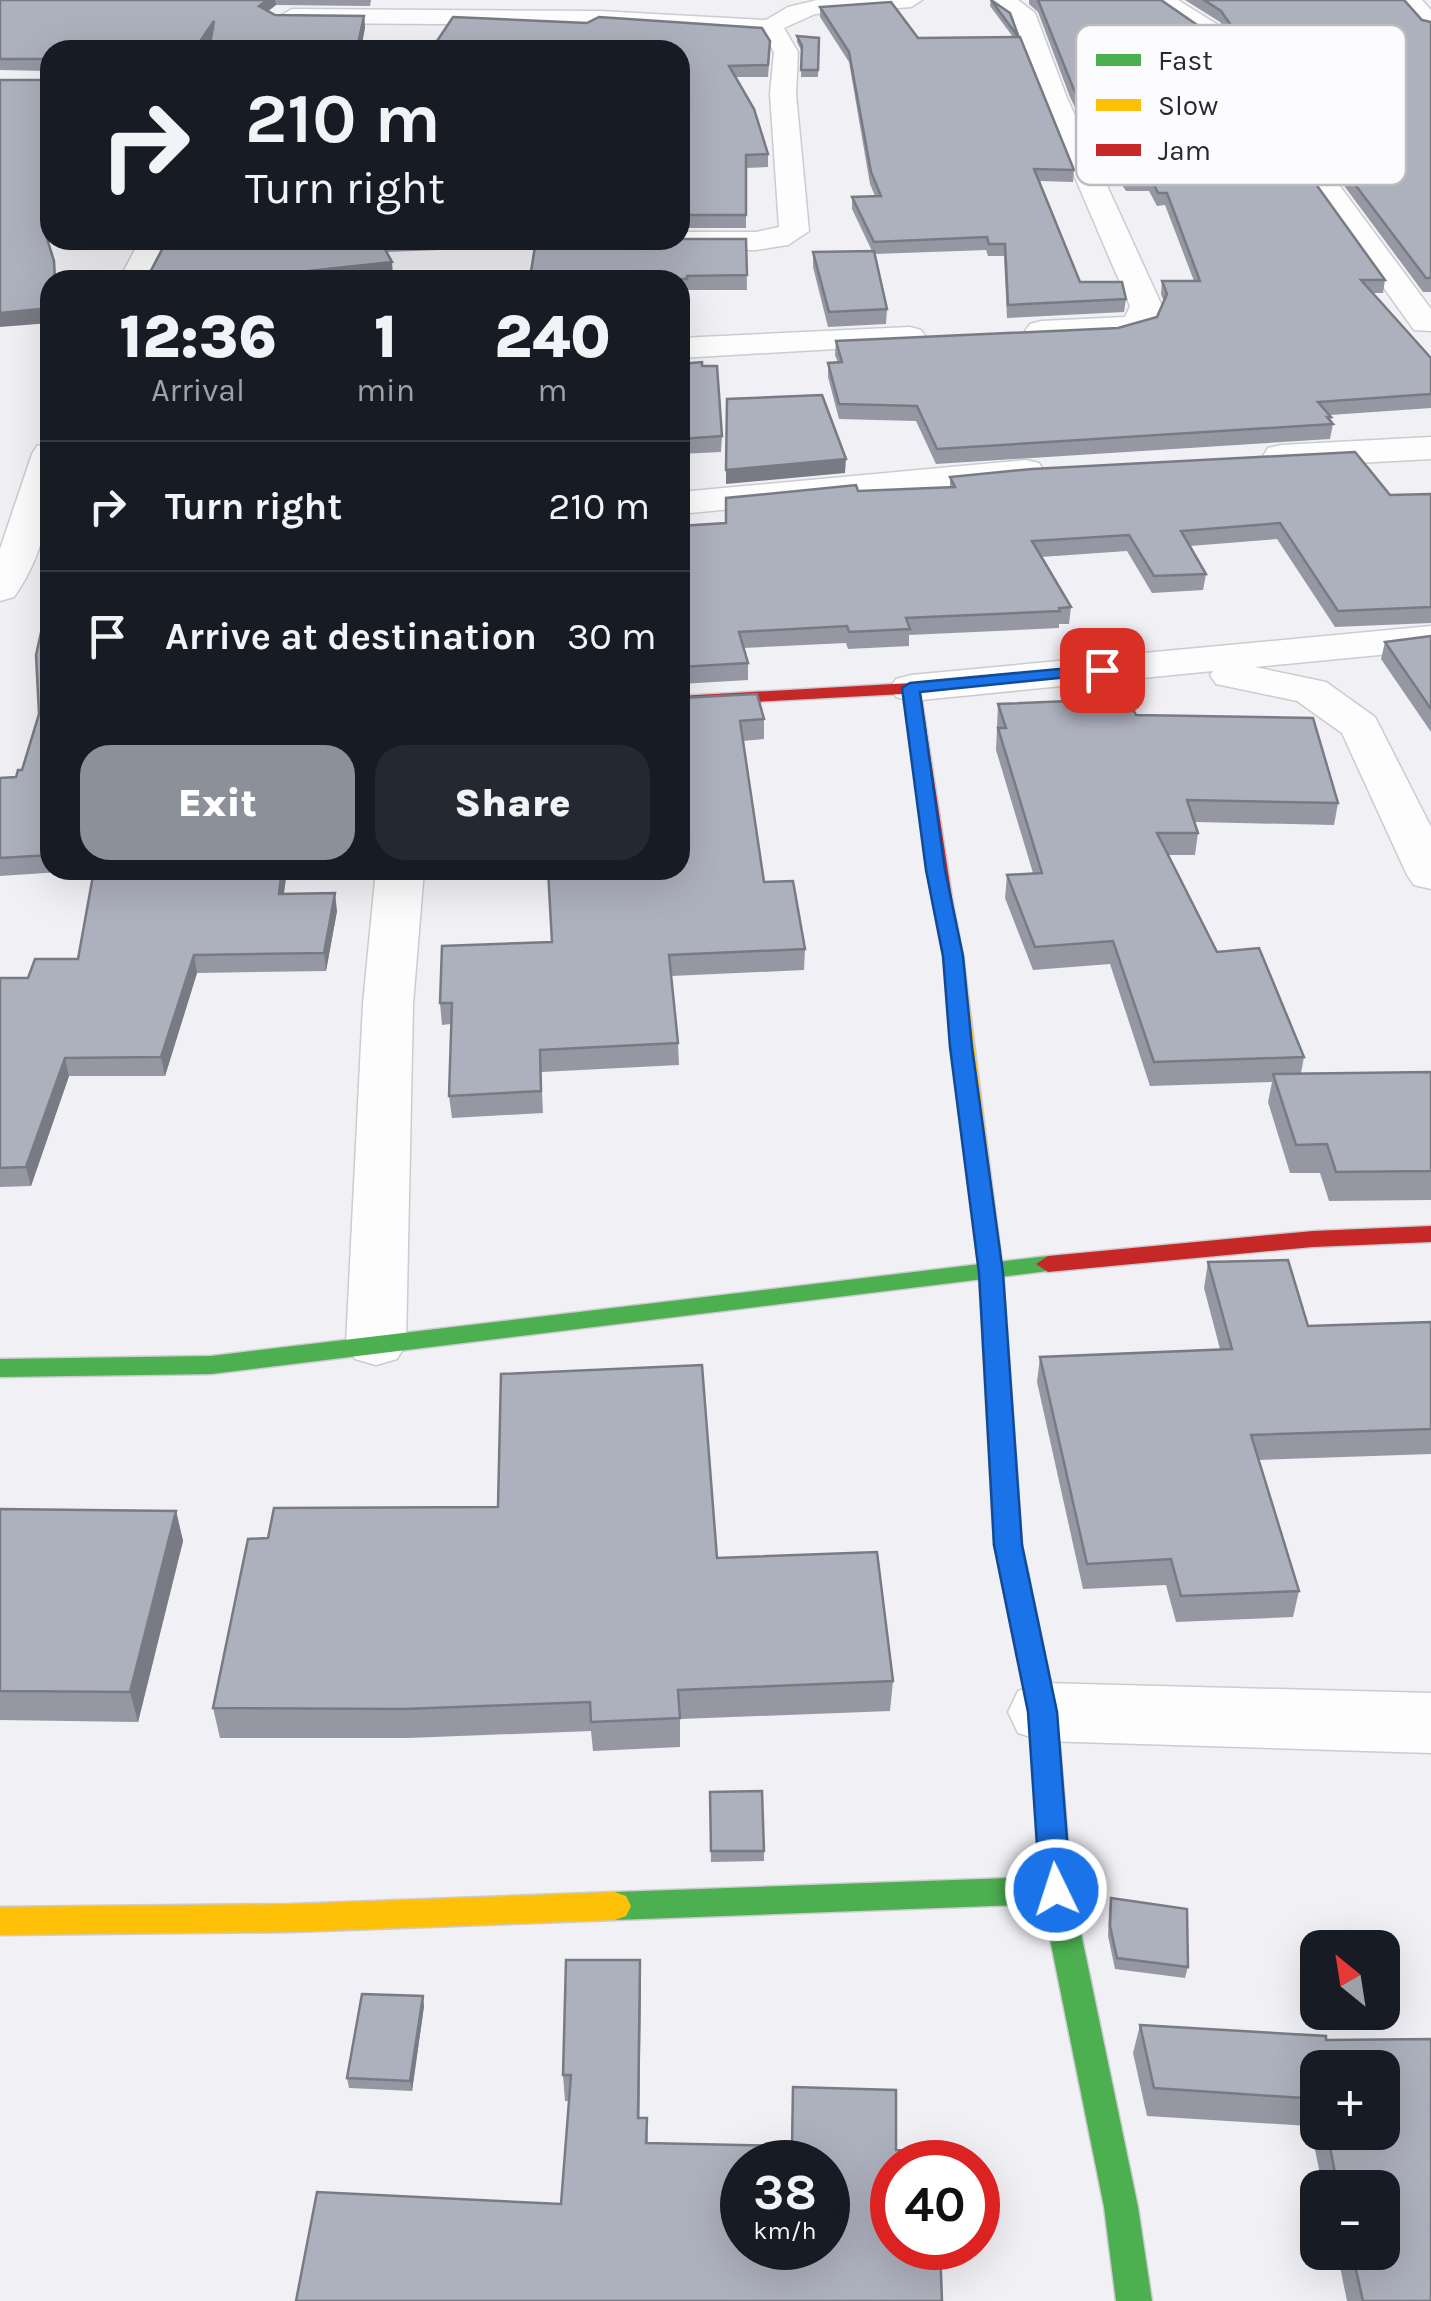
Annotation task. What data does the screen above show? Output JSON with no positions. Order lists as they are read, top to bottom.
{
  "legend": ["Fast", "Slow", "Jam"],
  "north": "top left",
  "page": {
    "turn": ["210 m", "Turn right"],
    "eta": [
      "12:36",
      "Arrival",
      "1",
      "min",
      "240",
      "m"
    ],
    "list": [
      {
        "name": "Turn right",
        "value": "210 m"
      },
      {
        "name": "Arrive at destination",
        "value": "30 m"
      }
    ],
    "buttons": ["Exit", "Share"],
    "map_buttons": ["+", "−"],
    "speed": "38 km/h",
    "limit": "40"
  }
}
